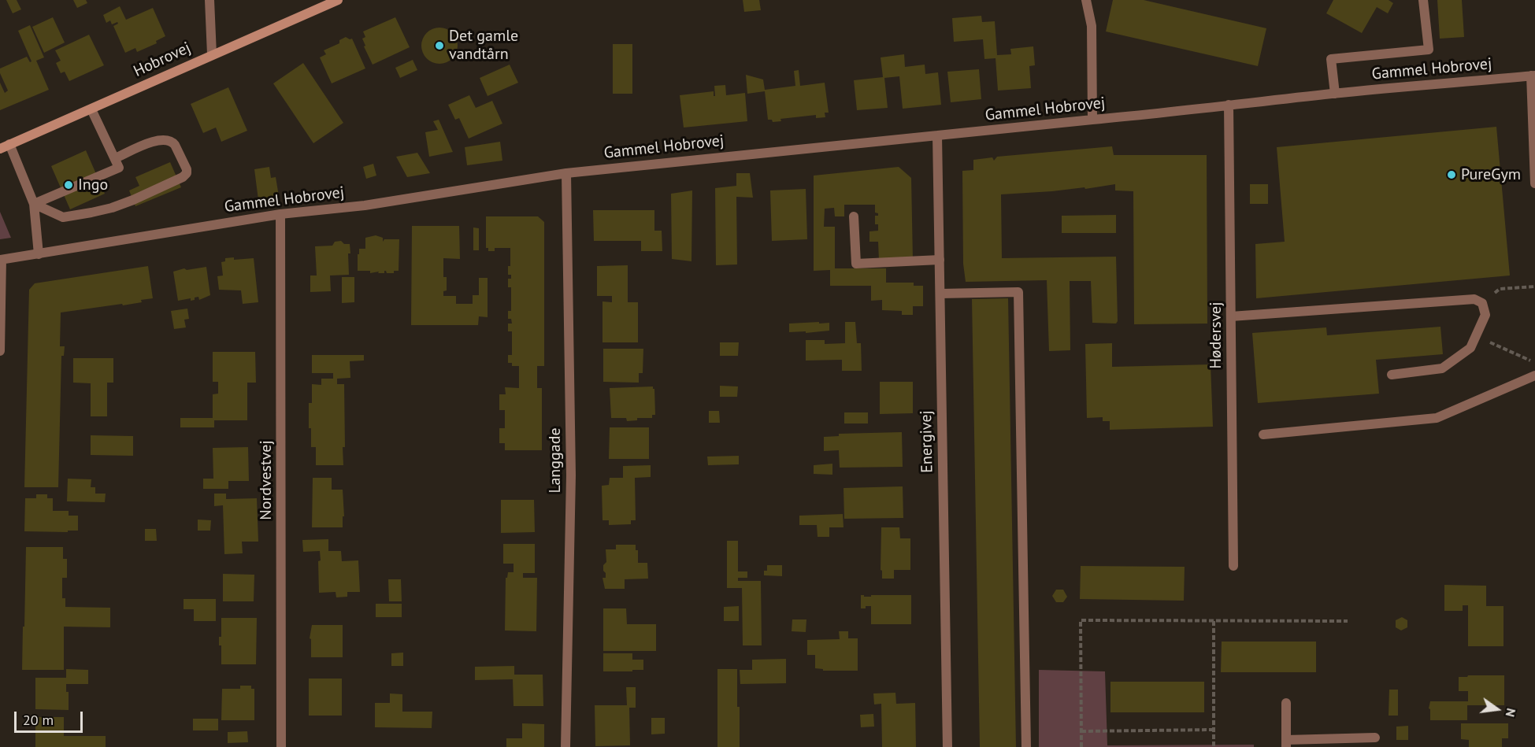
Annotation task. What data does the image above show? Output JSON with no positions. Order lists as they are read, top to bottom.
{
  "streets": {
    "street": [
      "Hobrovej",
      "Gammel Hobrovej",
      "Hødersvej",
      "Energivej",
      "Langgade",
      "Nordvestvej"
    ]
  },
  "crossings": [
    ["Gammel Hobrovej", "Hødersvej"],
    ["Gammel Hobrovej", "Energivej"],
    ["Gammel Hobrovej", "Langgade"],
    ["Gammel Hobrovej", "Nordvestvej"]
  ],
  "places": ["Det gamle vandtårn", "PureGym", "Ingo"],
  "scale_bar": "20 m",
  "north": "right"
}
